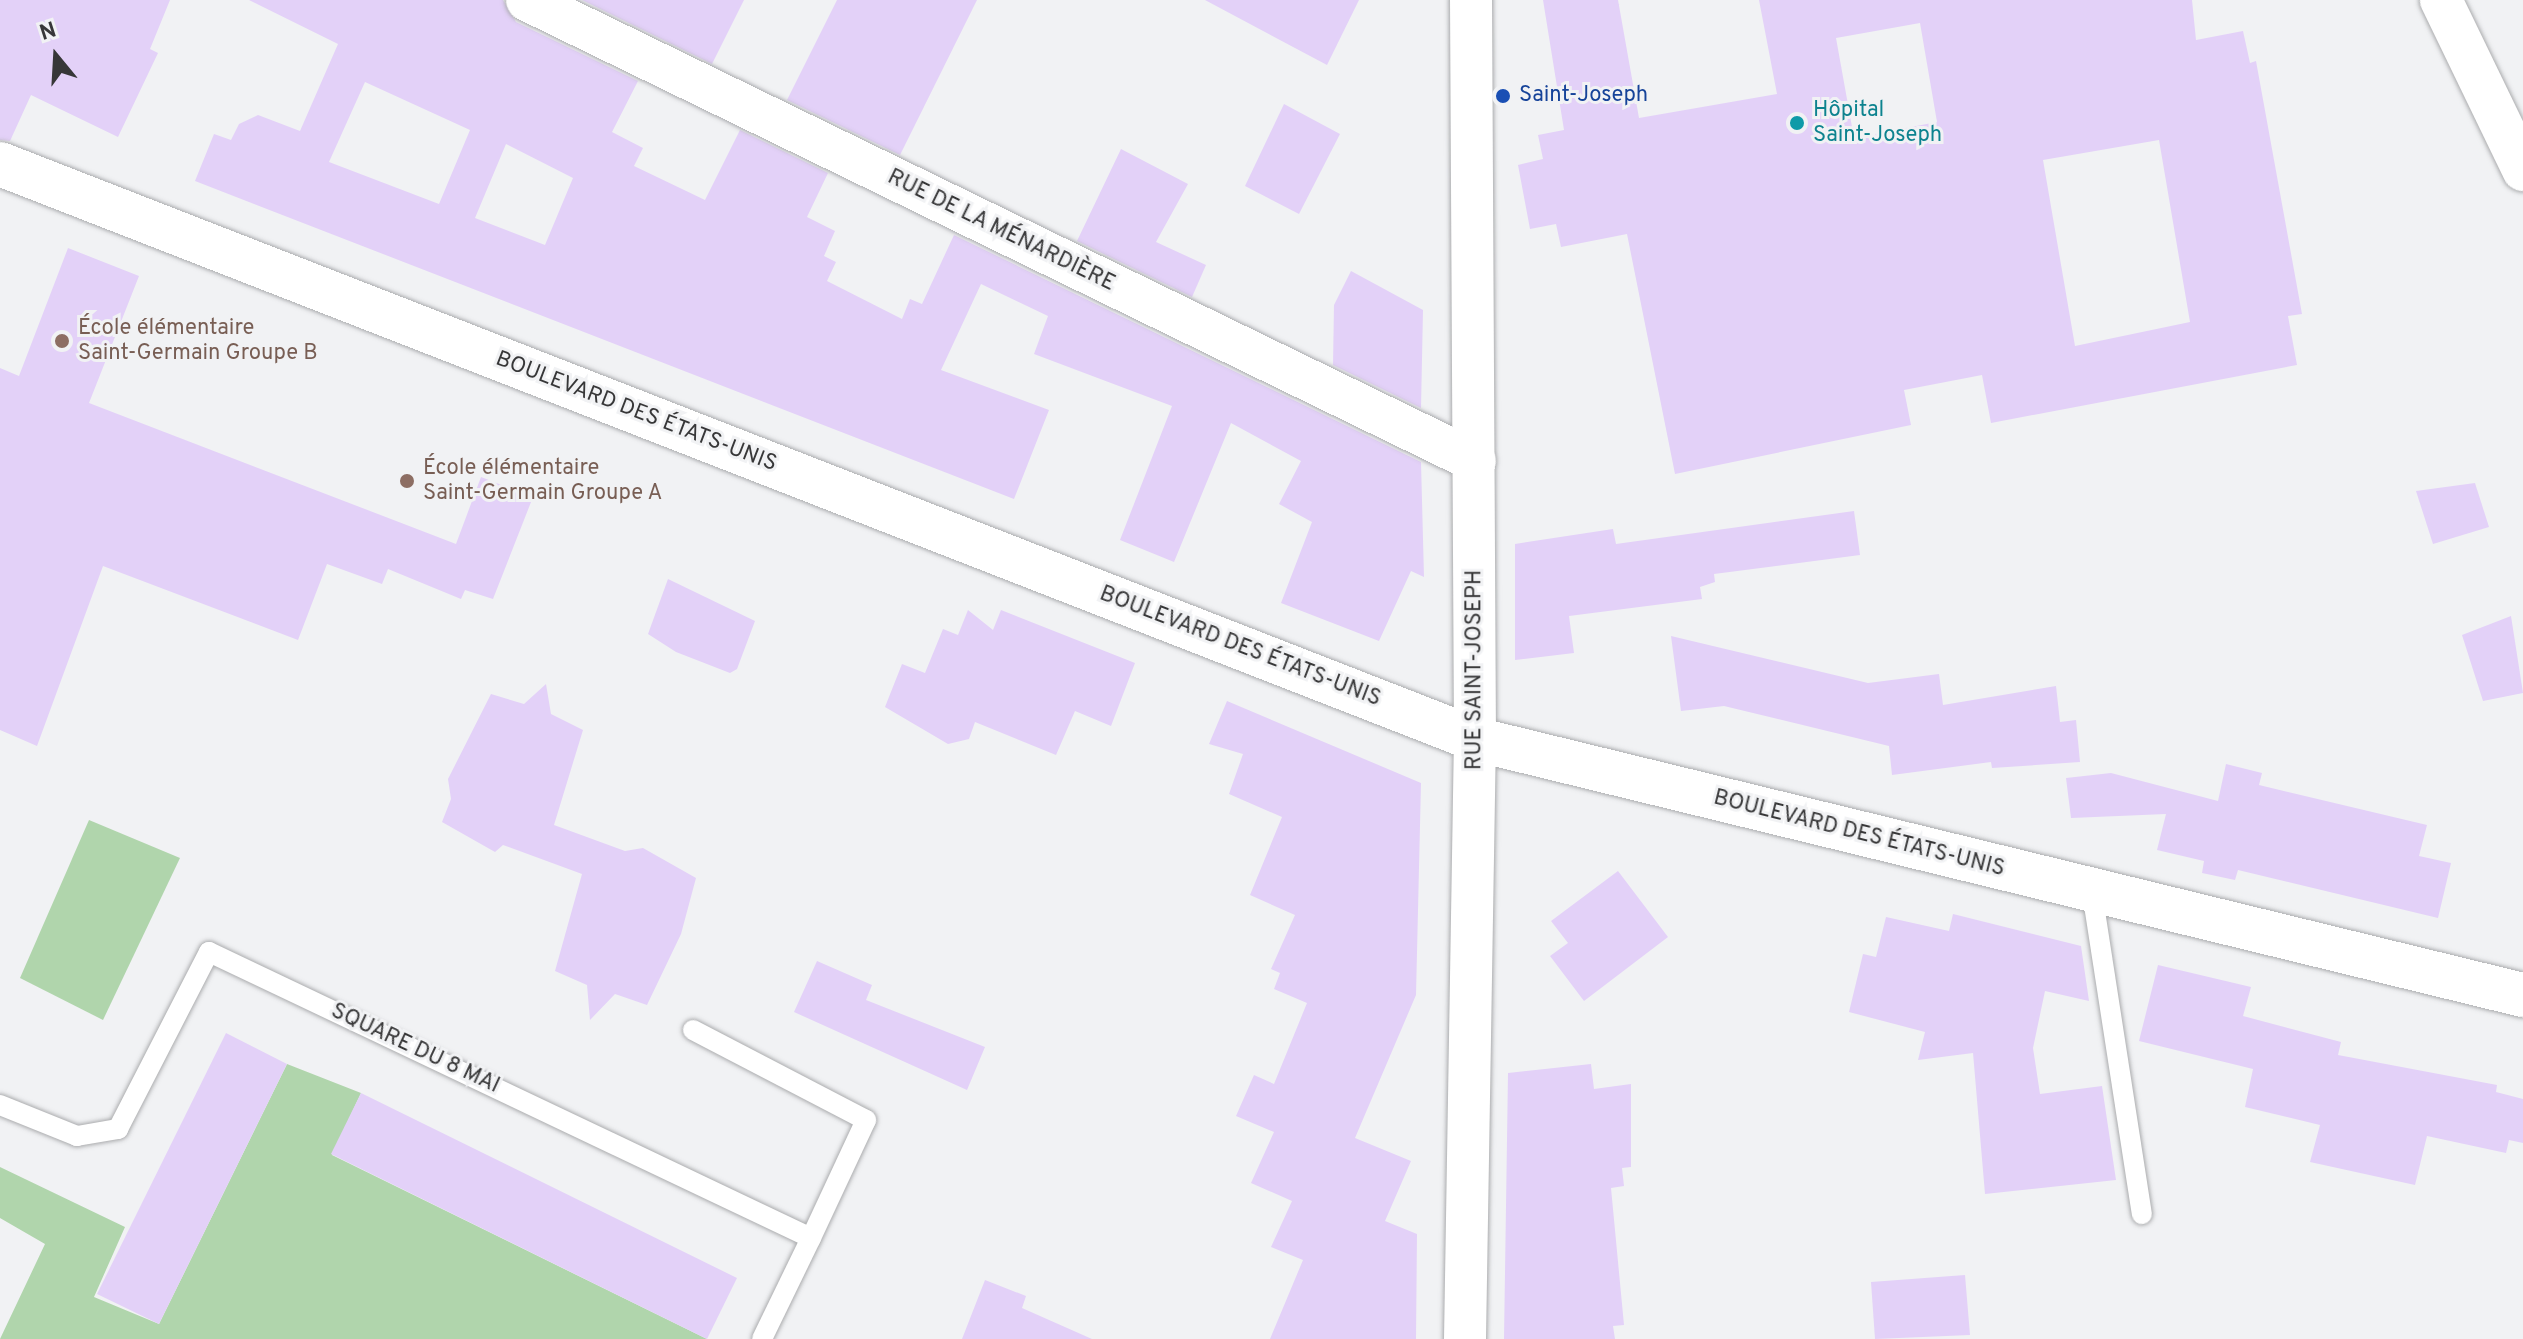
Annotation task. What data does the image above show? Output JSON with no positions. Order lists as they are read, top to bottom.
{
  "streets": {
    "street": ["RUE DE LA MÉNARDIÈRE", "BOULEVARD DES ÉTATS-UNIS", "RUE SAINT-JOSEPH"],
    "lane": ["SQUARE DU 8 MAI"]
  },
  "crossings": [
    ["RUE DE LA MÉNARDIÈRE", "RUE SAINT-JOSEPH"],
    ["BOULEVARD DES ÉTATS-UNIS", "RUE SAINT-JOSEPH"]
  ],
  "places": [
    "Saint-Joseph",
    "Hôpital Saint-Joseph",
    "École élémentaire Saint-Germain Groupe B",
    "École élémentaire Saint-Germain Groupe A"
  ],
  "north": "top"
}
